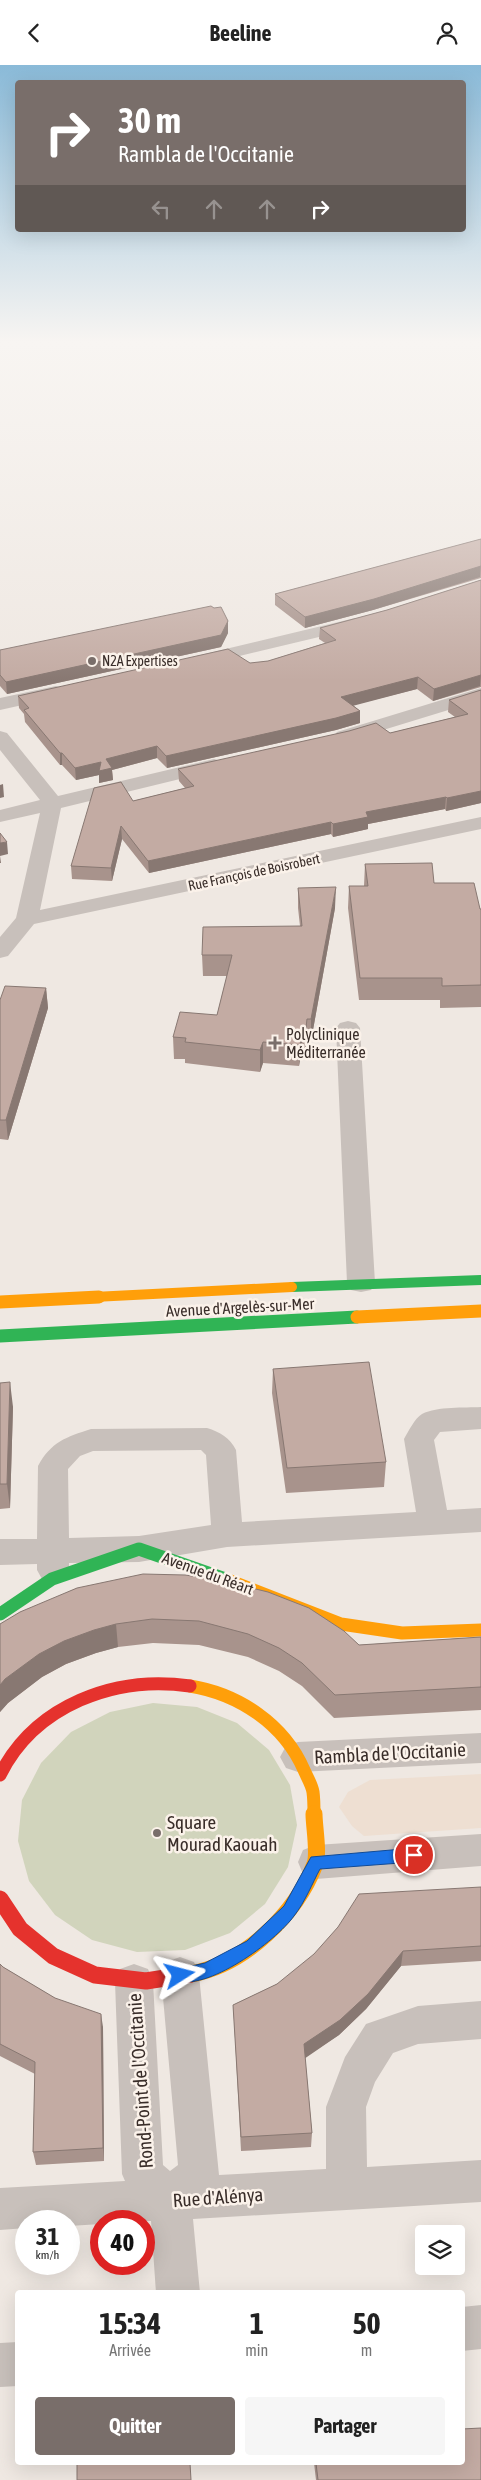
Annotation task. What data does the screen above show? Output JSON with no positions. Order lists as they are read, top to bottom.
{
  "streets": {
    "street": [
      "Rue François de Boisrobert",
      "Avenue d'Argelès-sur-Mer",
      "Avenue du Réart",
      "Rambla de l'Occitanie",
      "Rond-Point de l'Occitanie",
      "Rue d'Alénya"
    ]
  },
  "crossings": [
    ["Rond-Point de l'Occitanie", "Rue d'Alénya"]
  ],
  "places": {
    "other": ["N2A Expertises", "Square Mourad Kaouah"],
    "health": ["Polyclinique Méditerranée"]
  },
  "page": {
    "header": "Beeline",
    "turn": ["30 m", "Rambla de l'Occitanie"],
    "speed": "31 km/h",
    "limit": "40",
    "eta": [
      "15:34",
      "Arrivée",
      "1",
      "min",
      "50",
      "m"
    ],
    "buttons": ["Quitter", "Partager"]
  }
}
